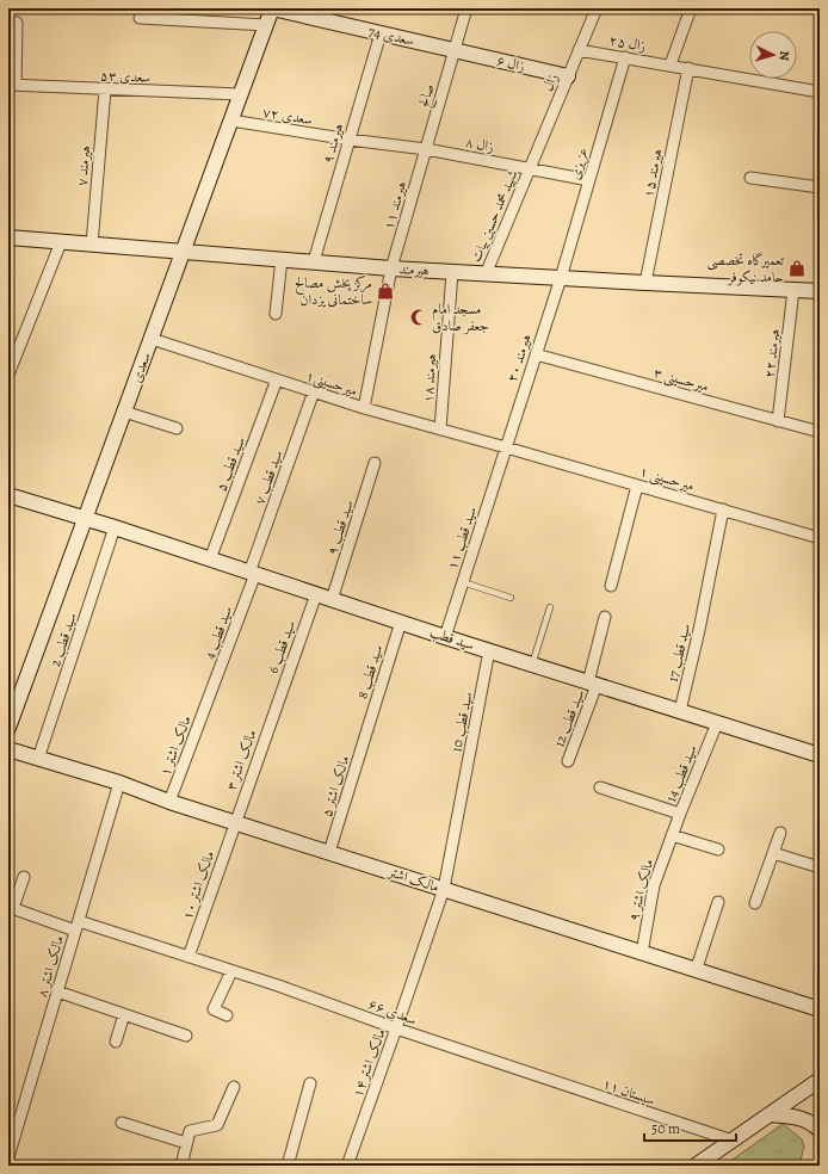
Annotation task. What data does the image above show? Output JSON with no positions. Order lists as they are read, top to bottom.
{
  "streets": {
    "street": [
      "سعدی 74",
      "زال ۲۵",
      "زال ۶",
      "سعدی ۵۳",
      "زال",
      "صالح",
      "سعدی ۷۲",
      "هیرمند ۹",
      "زال ۸",
      "عزیزی",
      "هیرمند ۷",
      "هیرمند ۱۵",
      "هیرمند ۱۱",
      "شهید محمد حسین بیات",
      "هیرمند",
      "هیرمند ۲۲",
      "هیرمند ۲۰",
      "سعدی",
      "هیرمند ۱۸",
      "میرحسینی ۳",
      "میرحسینی۱",
      "سید قطب ۵",
      "سید قطب ۷",
      "میرحسینی ۱",
      "سید قطب ۹",
      "سید قطب ۱۱",
      "سید قطب 4",
      "سید قطب",
      "سید قطب 2",
      "سید قطب 6",
      "سید قطب 17",
      "سید قطب 8",
      "سید قطب 12",
      "سید قطب 10",
      "مالک اشتر ۱",
      "مالک اشتر ۳",
      "سید قطب 14",
      "مالک اشتر ۵",
      "مالک اشتر",
      "مالک اشتر ۱۰",
      "مالک اشتر ۹",
      "مالک اشتر ۸",
      "سعدی ۶۶",
      "مالک اشتر ۱۴",
      "سیستان ۱۱"
    ]
  },
  "crossings": [
    ["سعدی 74", "زال ۶"],
    ["سعدی 74", "صالح"],
    ["سعدی 74", "هیرمند ۹"],
    ["سعدی 74", "سعدی"],
    ["زال ۲۵", "زال"],
    ["زال ۲۵", "عزیزی"],
    ["زال ۲۵", "هیرمند ۱۵"],
    ["زال ۶", "زال"],
    ["زال ۶", "صالح"],
    ["سعدی ۵۳", "هیرمند ۷"],
    ["سعدی ۵۳", "سعدی"],
    ["زال", "زال ۸"],
    ["زال", "شهید محمد حسین بیات"],
    ["صالح", "سعدی ۷۲"],
    ["صالح", "زال ۸"],
    ["صالح", "هیرمند ۱۱"],
    ["سعدی ۷۲", "هیرمند ۹"],
    ["سعدی ۷۲", "زال ۸"],
    ["سعدی ۷۲", "هیرمند ۱۱"],
    ["سعدی ۷۲", "سعدی"],
    ["هیرمند ۹", "هیرمند"],
    ["زال ۸", "عزیزی"],
    ["زال ۸", "هیرمند ۱۱"],
    ["زال ۸", "شهید محمد حسین بیات"],
    ["عزیزی", "هیرمند"],
    ["عزیزی", "هیرمند ۲۰"],
    ["هیرمند ۷", "هیرمند"],
    ["هیرمند ۱۵", "هیرمند"],
    ["هیرمند ۱۱", "هیرمند"],
    ["هیرمند ۱۱", "میرحسینی۱"],
    ["شهید محمد حسین بیات", "هیرمند"],
    ["هیرمند", "هیرمند ۲۲"],
    ["هیرمند", "هیرمند ۲۰"],
    ["هیرمند", "سعدی"],
    ["هیرمند", "هیرمند ۱۸"],
    ["هیرمند ۲۲", "میرحسینی ۳"],
    ["هیرمند ۲۰", "میرحسینی ۳"],
    ["هیرمند ۲۰", "میرحسینی۱"],
    ["هیرمند ۲۰", "میرحسینی ۱"],
    ["هیرمند ۲۰", "سید قطب ۱۱"],
    ["سعدی", "میرحسینی۱"],
    ["سعدی", "سید قطب"],
    ["هیرمند ۱۸", "میرحسینی۱"],
    ["میرحسینی۱", "سید قطب ۵"],
    ["میرحسینی۱", "سید قطب ۷"],
    ["میرحسینی۱", "میرحسینی ۱"],
    ["میرحسینی۱", "سید قطب ۱۱"],
    ["سید قطب ۵", "سید قطب"],
    ["سید قطب ۷", "سید قطب 4"],
    ["سید قطب ۷", "سید قطب"],
    ["میرحسینی ۱", "سید قطب ۱۱"],
    ["میرحسینی ۱", "سید قطب 17"],
    ["سید قطب ۹", "سید قطب"],
    ["سید قطب ۱۱", "سید قطب"],
    ["سید قطب 4", "سید قطب"],
    ["سید قطب 4", "مالک اشتر ۱"],
    ["سید قطب", "سید قطب 2"],
    ["سید قطب", "سید قطب 6"],
    ["سید قطب", "سید قطب 17"],
    ["سید قطب", "سید قطب 8"],
    ["سید قطب", "سید قطب 12"],
    ["سید قطب", "سید قطب 10"],
    ["سید قطب", "سید قطب 14"],
    ["سید قطب 2", "مالک اشتر"],
    ["سید قطب 6", "مالک اشتر ۳"],
    ["سید قطب 8", "مالک اشتر ۵"],
    ["سید قطب 10", "مالک اشتر"],
    ["سید قطب 10", "مالک اشتر ۱۴"],
    ["مالک اشتر ۱", "مالک اشتر"],
    ["مالک اشتر ۳", "مالک اشتر"],
    ["مالک اشتر ۳", "مالک اشتر ۱۰"],
    ["سید قطب 14", "مالک اشتر ۹"],
    ["مالک اشتر ۵", "مالک اشتر"],
    ["مالک اشتر", "مالک اشتر ۱۰"],
    ["مالک اشتر", "مالک اشتر ۹"],
    ["مالک اشتر", "مالک اشتر ۸"],
    ["مالک اشتر", "مالک اشتر ۱۴"],
    ["مالک اشتر ۱۰", "سعدی ۶۶"],
    ["مالک اشتر ۸", "سعدی ۶۶"],
    ["سعدی ۶۶", "مالک اشتر ۱۴"],
    ["سعدی ۶۶", "سیستان ۱۱"]
  ],
  "places": {
    "shop": ["تعمیرگاه تخصصی حامد نیکوفر", "مرکز پخش مصالح ساختمانی یزدان"],
    "mosque": ["مسجد امام جعفر صادق"]
  },
  "scale_bar": "50 m",
  "north": "right"
}
